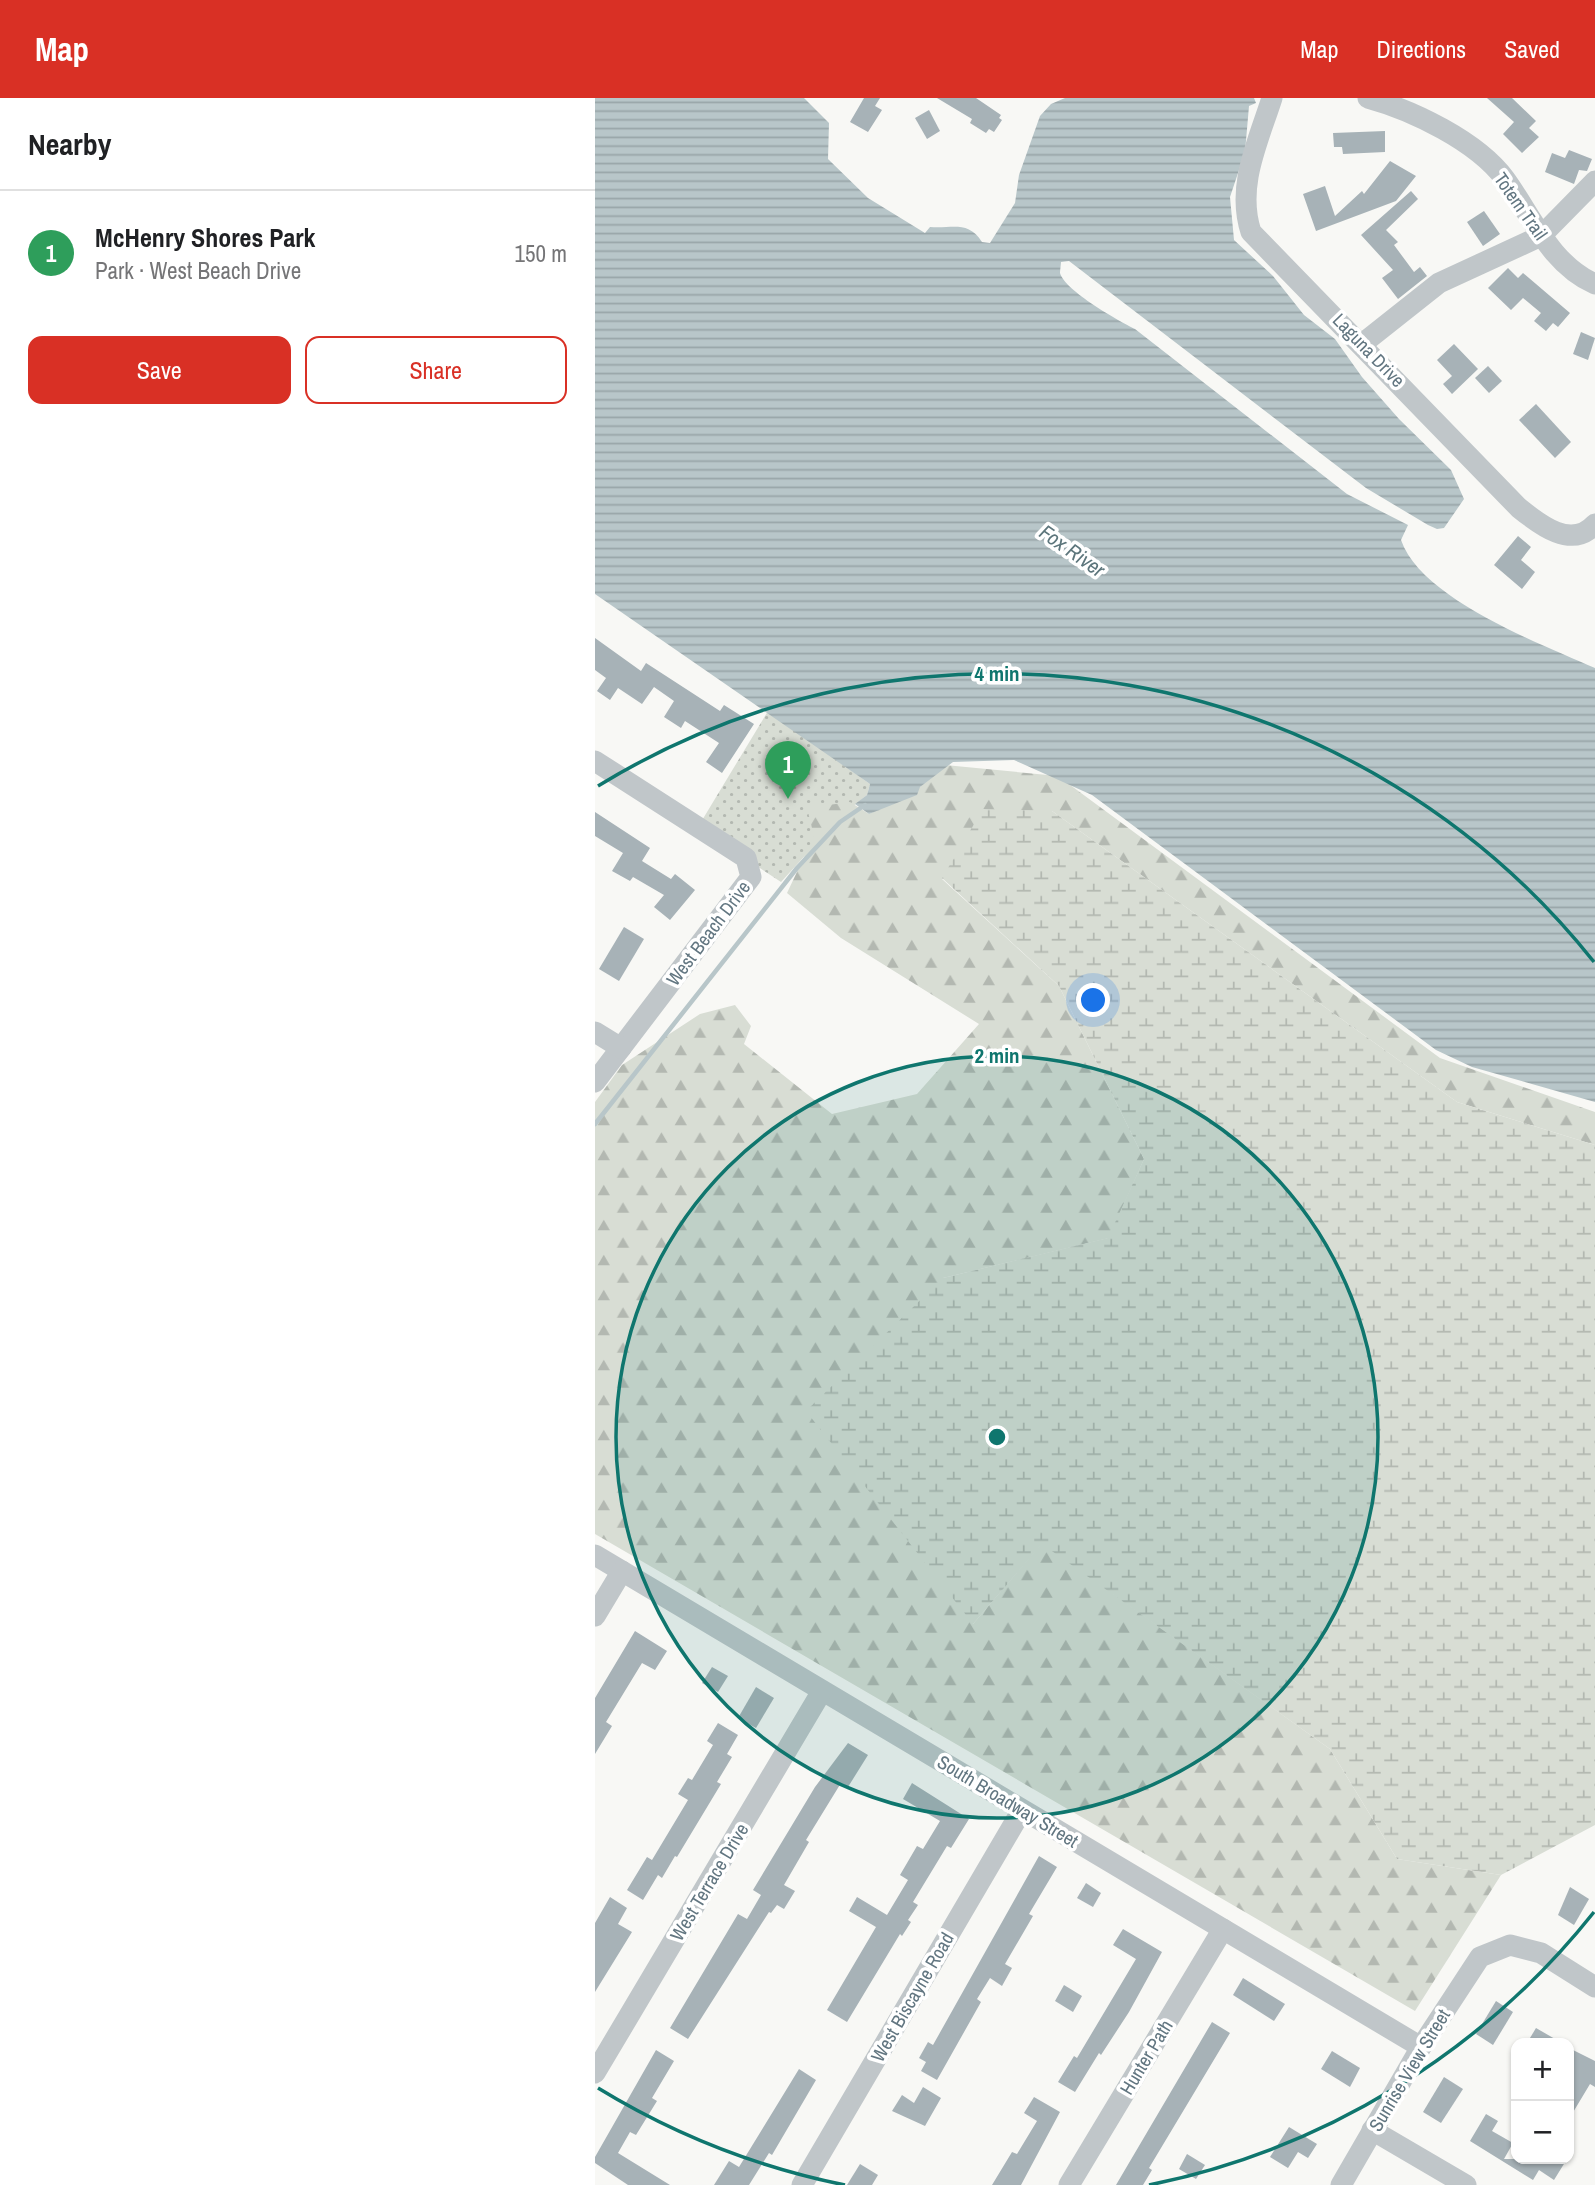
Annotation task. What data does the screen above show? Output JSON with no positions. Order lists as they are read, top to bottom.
{
  "streets": {
    "street": [
      "Totem Trail",
      "Laguna Drive",
      "West Beach Drive",
      "South Broadway Street",
      "West Terrace Drive",
      "West Biscayne Road",
      "Hunter Path",
      "Sunrise View Street"
    ]
  },
  "crossings": [
    ["South Broadway Street", "West Terrace Drive"],
    ["South Broadway Street", "West Biscayne Road"],
    ["South Broadway Street", "Hunter Path"],
    ["South Broadway Street", "Sunrise View Street"]
  ],
  "water": ["Fox River"],
  "page": {
    "header": "Map",
    "nav": ["Map", "Directions", "Saved"],
    "heading": "Nearby",
    "list": [
      {
        "mark": "1",
        "name": "McHenry Shores Park",
        "note": "Park · West Beach Drive",
        "value": "150 m"
      }
    ],
    "buttons": ["Save", "Share"],
    "pins": "1",
    "map_buttons": ["+", "−"]
  },
  "rings": ["4 min", "2 min"]
}
